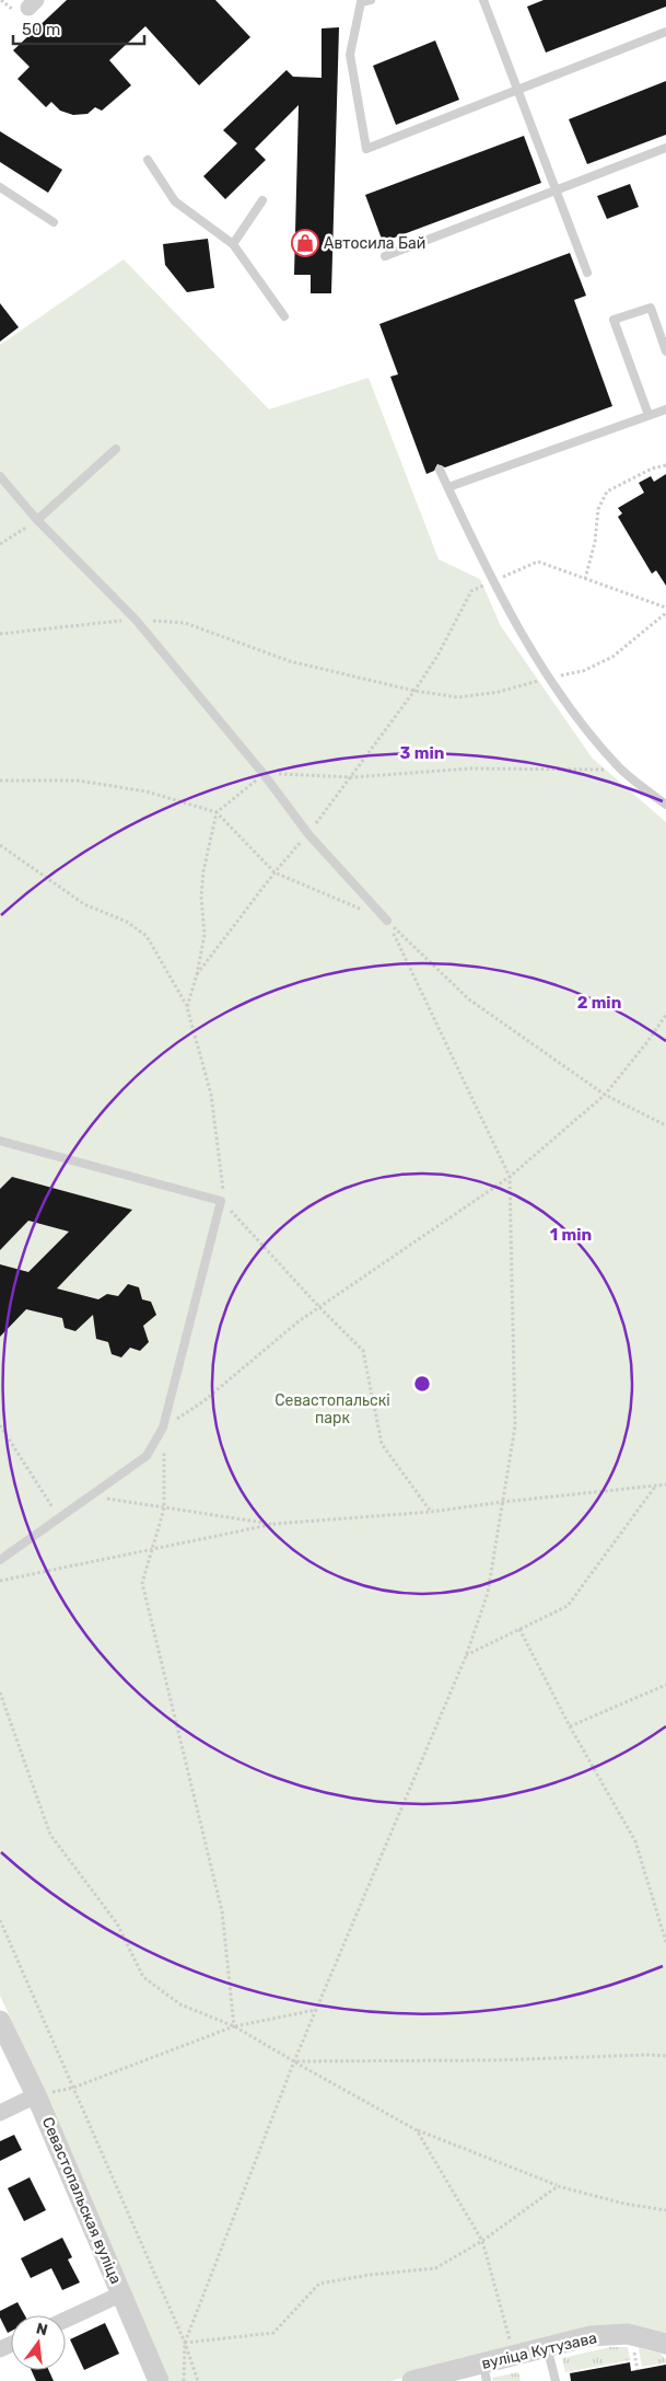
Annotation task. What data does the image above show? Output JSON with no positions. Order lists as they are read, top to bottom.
{
  "streets": {
    "street": ["Севастопальская вуліца", "вуліца Кутузава"]
  },
  "parks": ["Севастопальскі парк"],
  "places": {
    "shop": ["Автосила Бай"]
  },
  "scale_bar": "50 m",
  "north": "top",
  "rings": ["3 min", "2 min", "1 min"]
}
